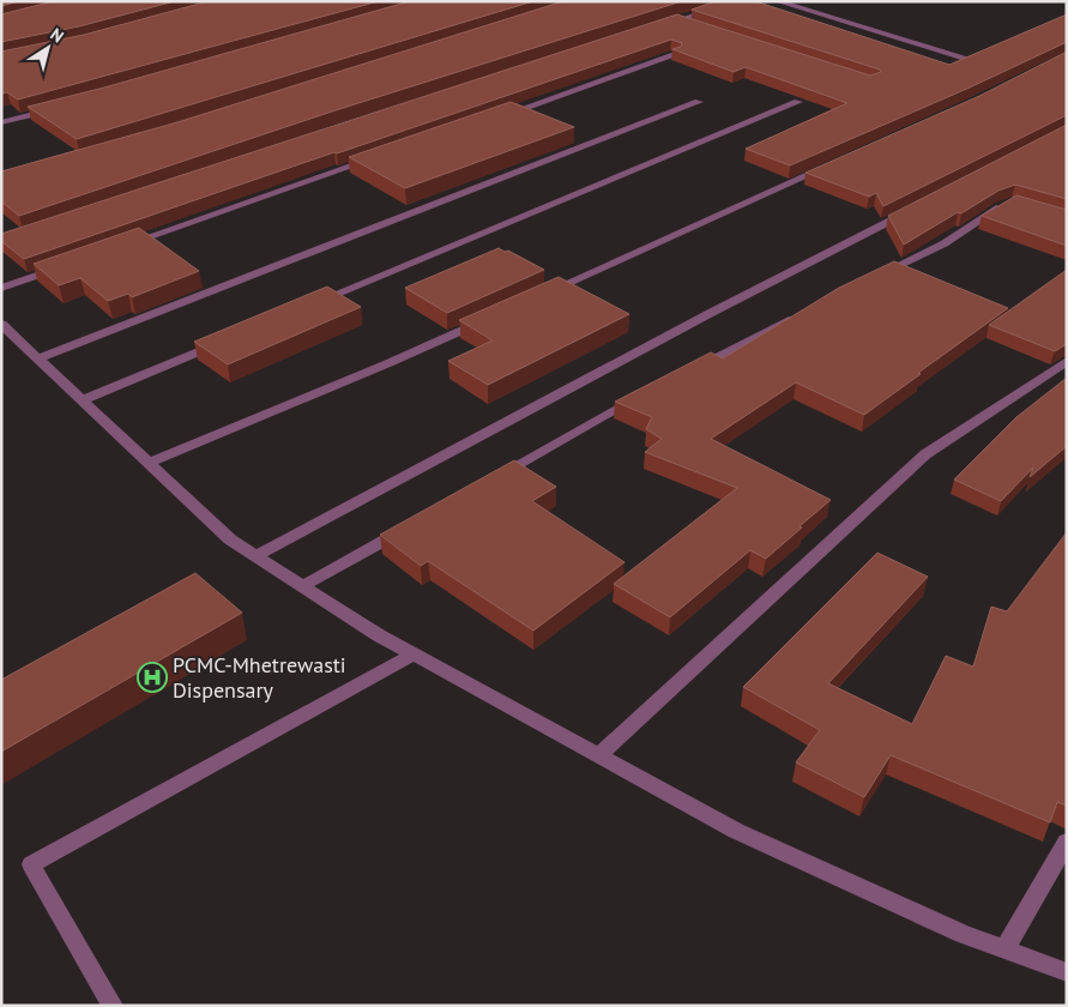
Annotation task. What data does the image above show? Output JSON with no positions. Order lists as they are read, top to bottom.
{
  "places": {
    "hospital": ["PCMC-Mhetrewasti Dispensary"]
  },
  "north": "top right"
}
